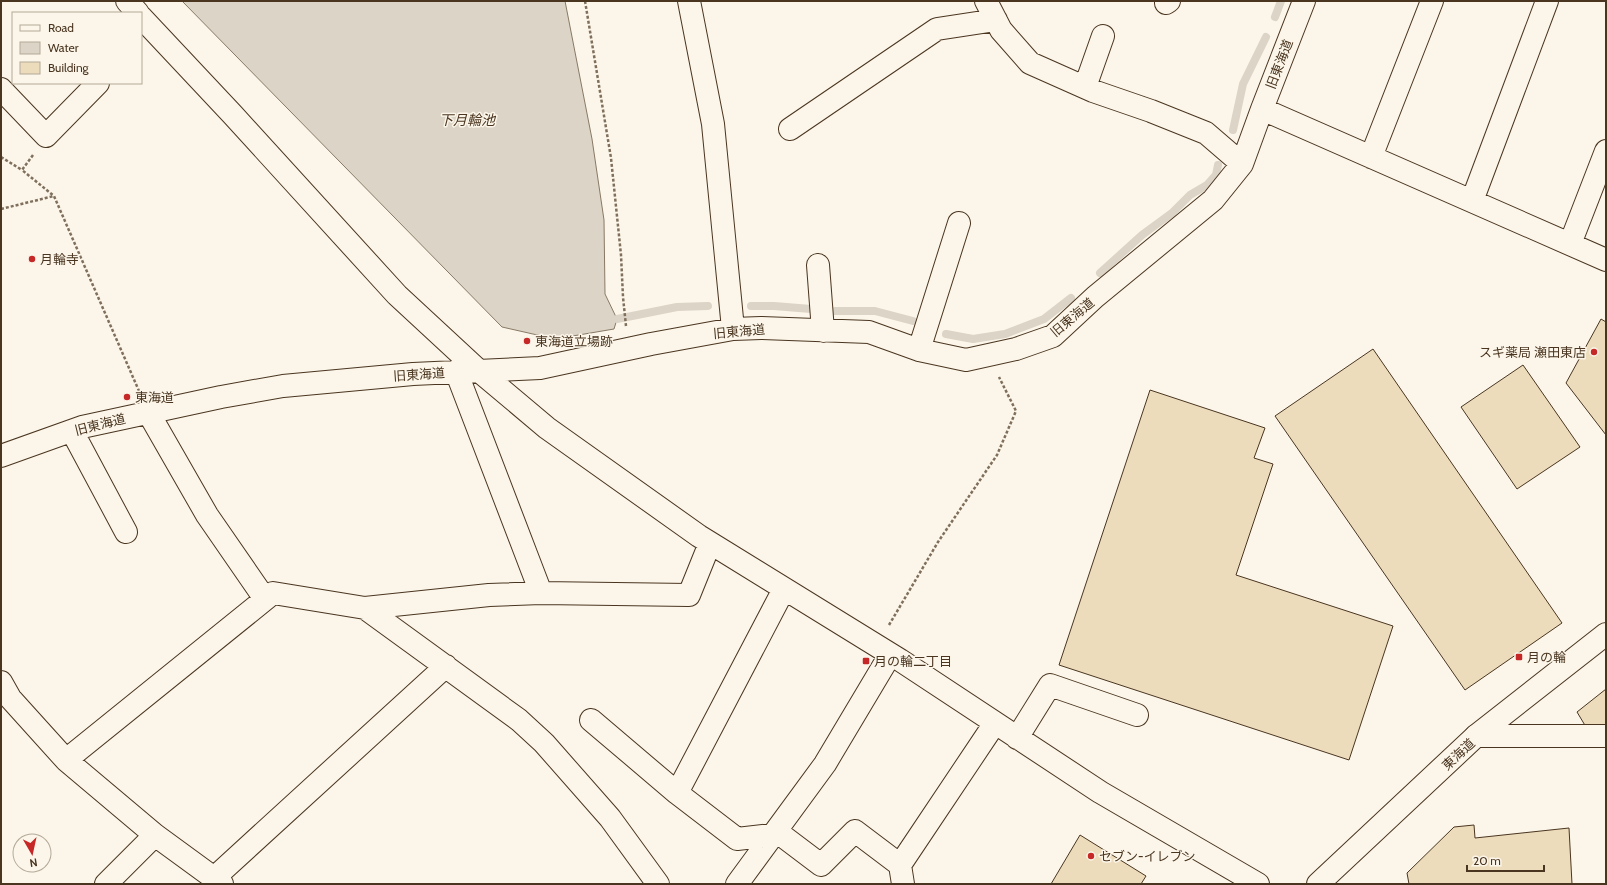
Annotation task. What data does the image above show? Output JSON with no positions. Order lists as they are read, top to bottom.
{
  "streets": {
    "main road": ["旧東海道", "東海道"]
  },
  "water": ["下月輪池"],
  "places": {
    "other": [
      "月輪寺",
      "東海道立場跡",
      "スギ薬局 瀬田東店",
      "東海道",
      "セブン-イレブン"
    ],
    "transit": ["月の輪", "月の輪二丁目"]
  },
  "legend": ["Road", "Water", "Building"],
  "scale_bar": "20 m",
  "north": "bottom"
}
